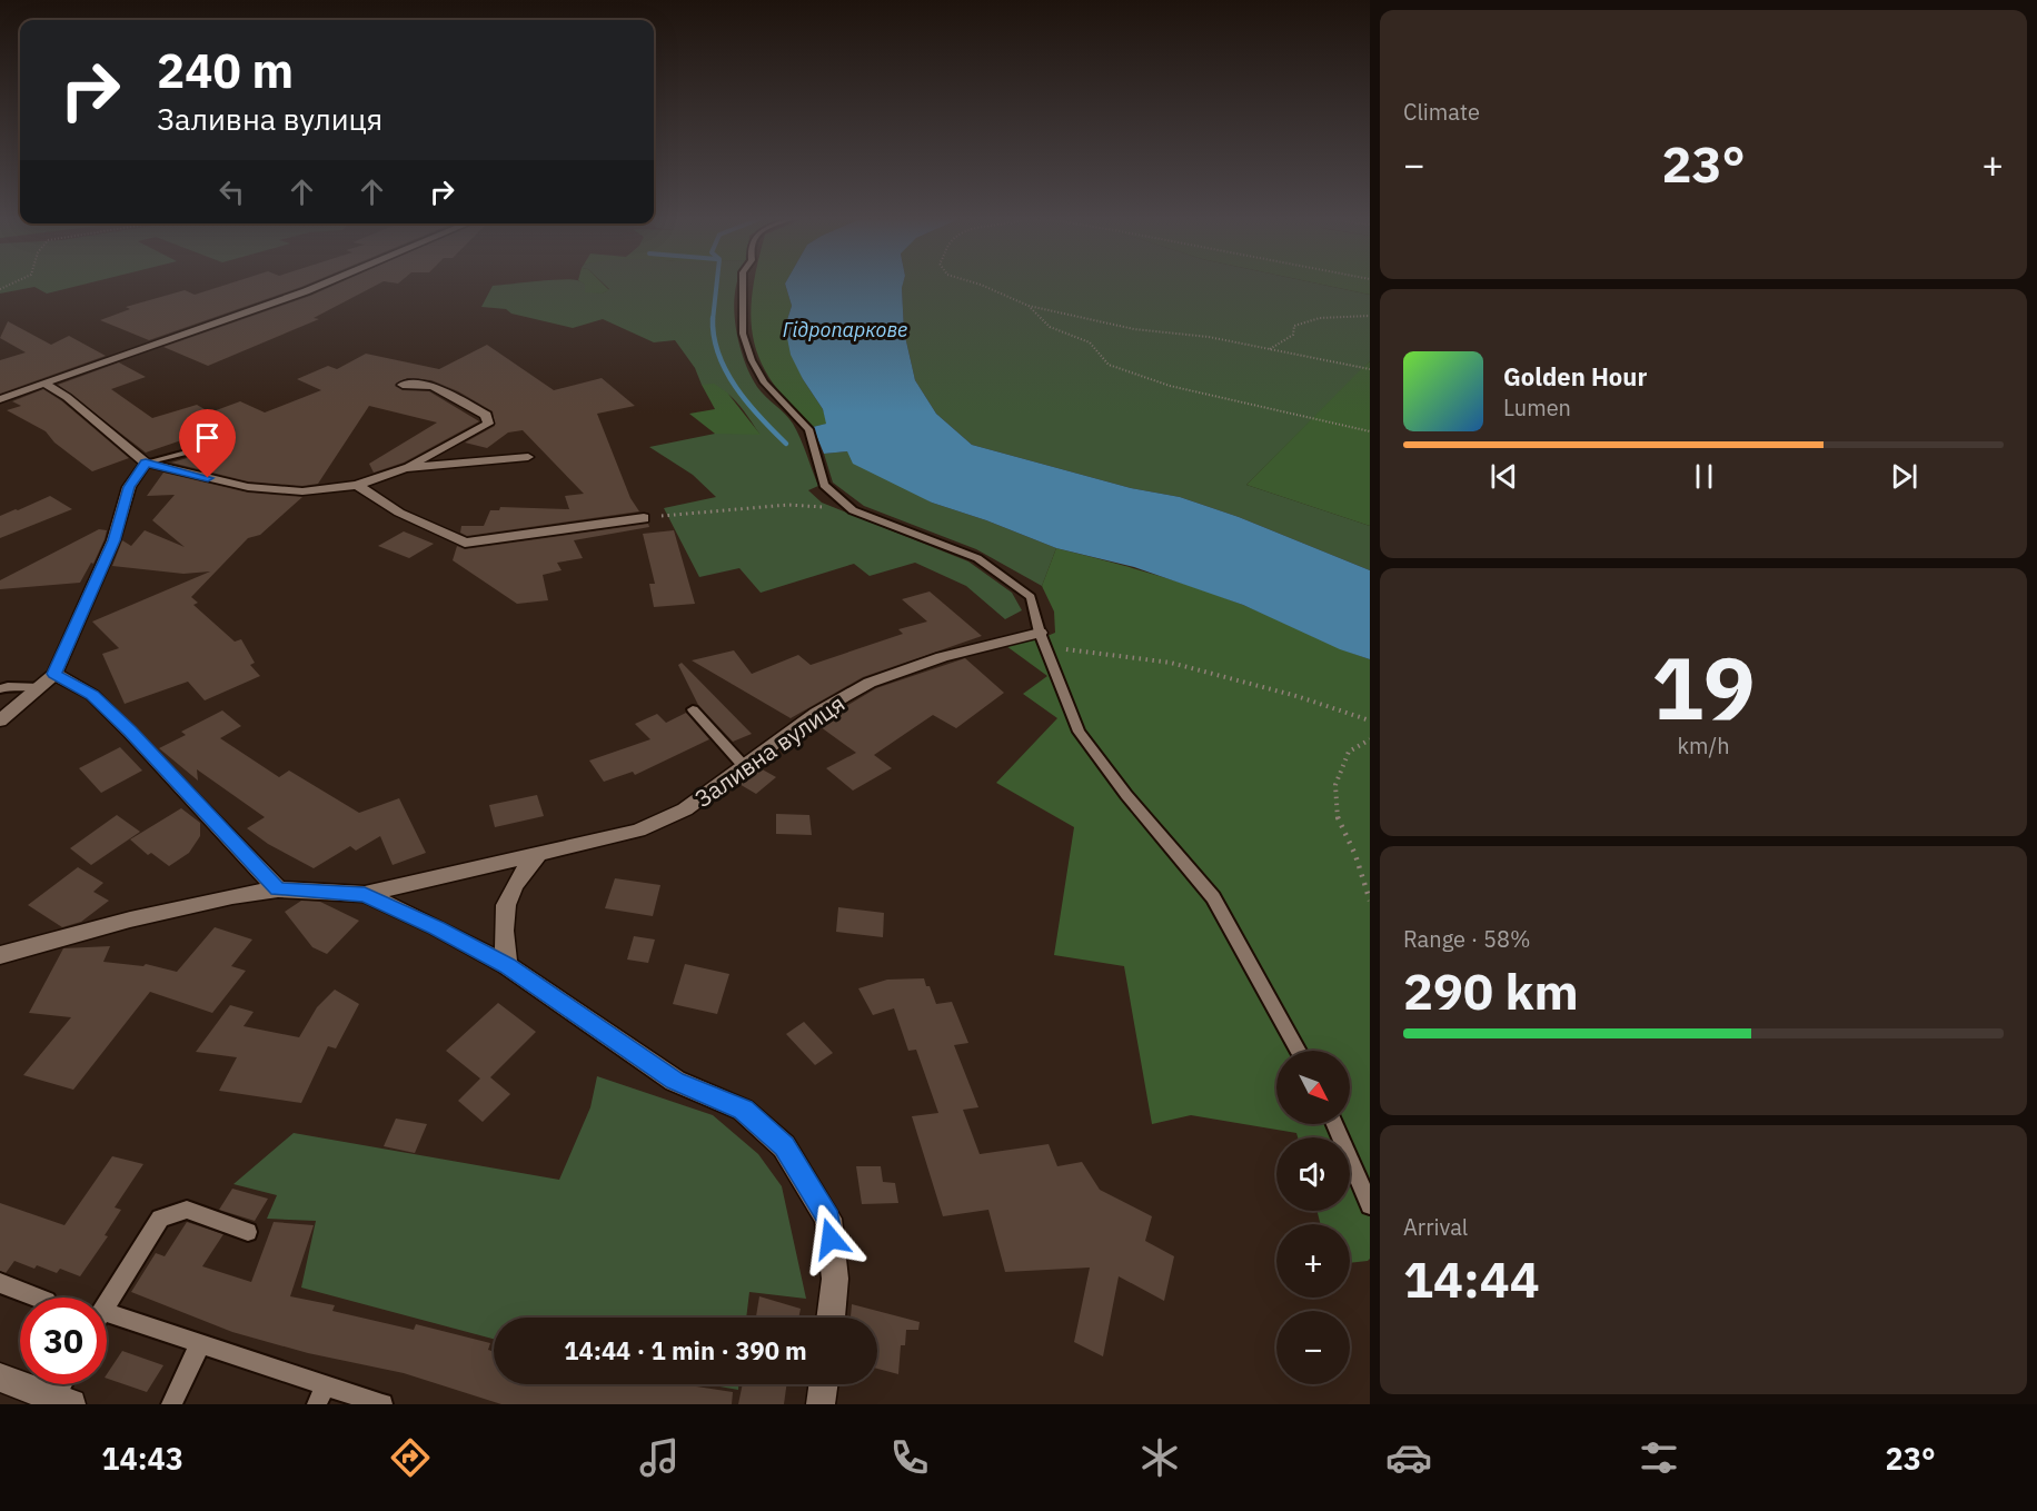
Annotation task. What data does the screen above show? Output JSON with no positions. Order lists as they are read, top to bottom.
{
  "streets": {
    "street": ["Заливна вулиця"]
  },
  "water": ["Гідропаркове"],
  "north": "bottom right",
  "page": {
    "tile": [
      "Climate",
      ["19", "km/h"],
      ["Range · 58%", "290 km"],
      ["Arrival", "14:44"]
    ],
    "turn": ["240 m", "Заливна вулиця"],
    "heat": ["−", "23°", "+"],
    "song": ["Golden Hour", "Lumen"],
    "map_buttons": ["+", "−"],
    "limit": "30",
    "trip": "14:44 · 1 min · 390 m",
    "tabs": ["14:43", "23°"]
  }
}
